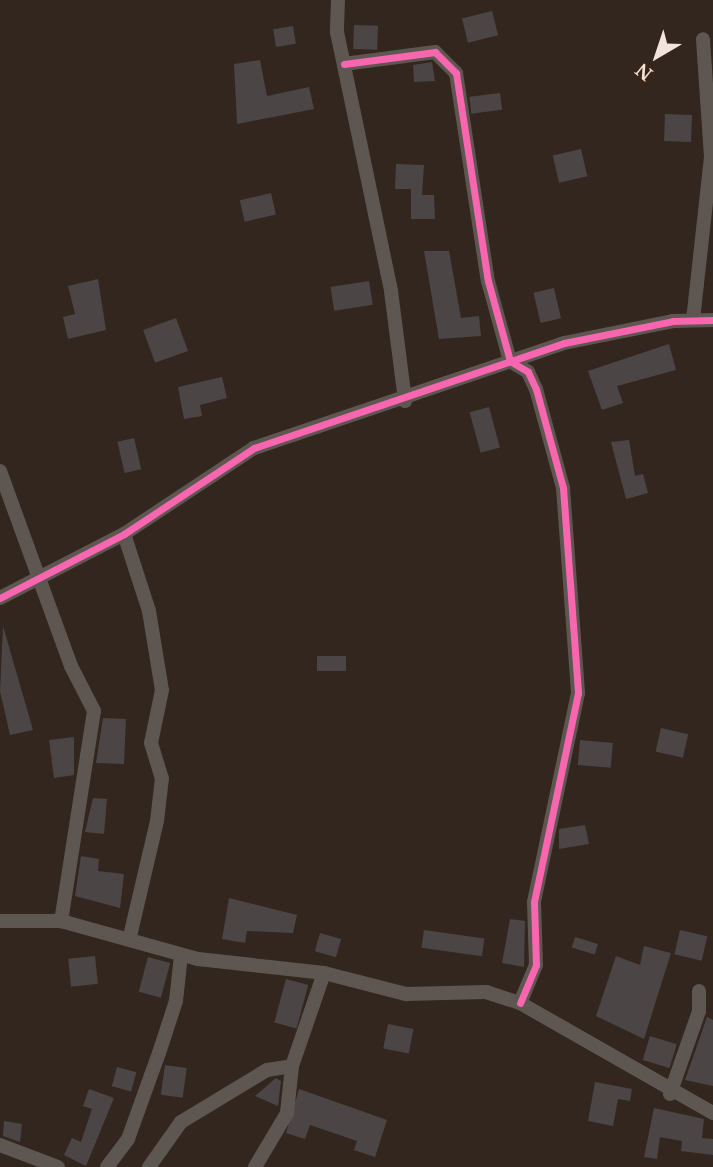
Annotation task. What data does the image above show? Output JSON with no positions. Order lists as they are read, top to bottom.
{
  "north": "bottom left"
}
